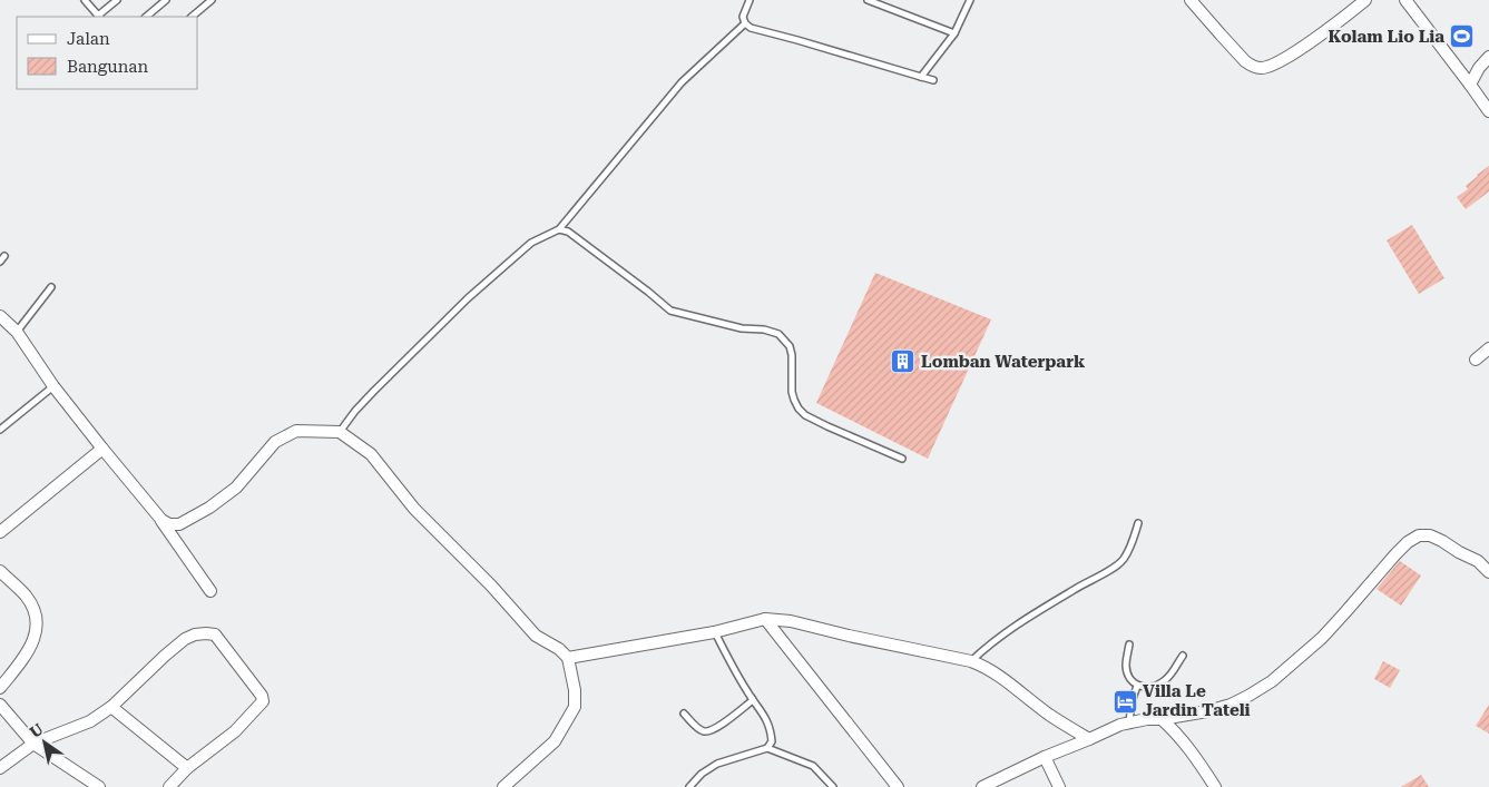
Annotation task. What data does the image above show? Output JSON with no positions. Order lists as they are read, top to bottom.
{
  "places": {
    "sports": ["Kolam Lio Lia"],
    "building": ["Lomban Waterpark"],
    "hotel": ["Villa Le Jardin Tateli"]
  },
  "legend": ["Jalan", "Bangunan"],
  "north": "top left"
}
